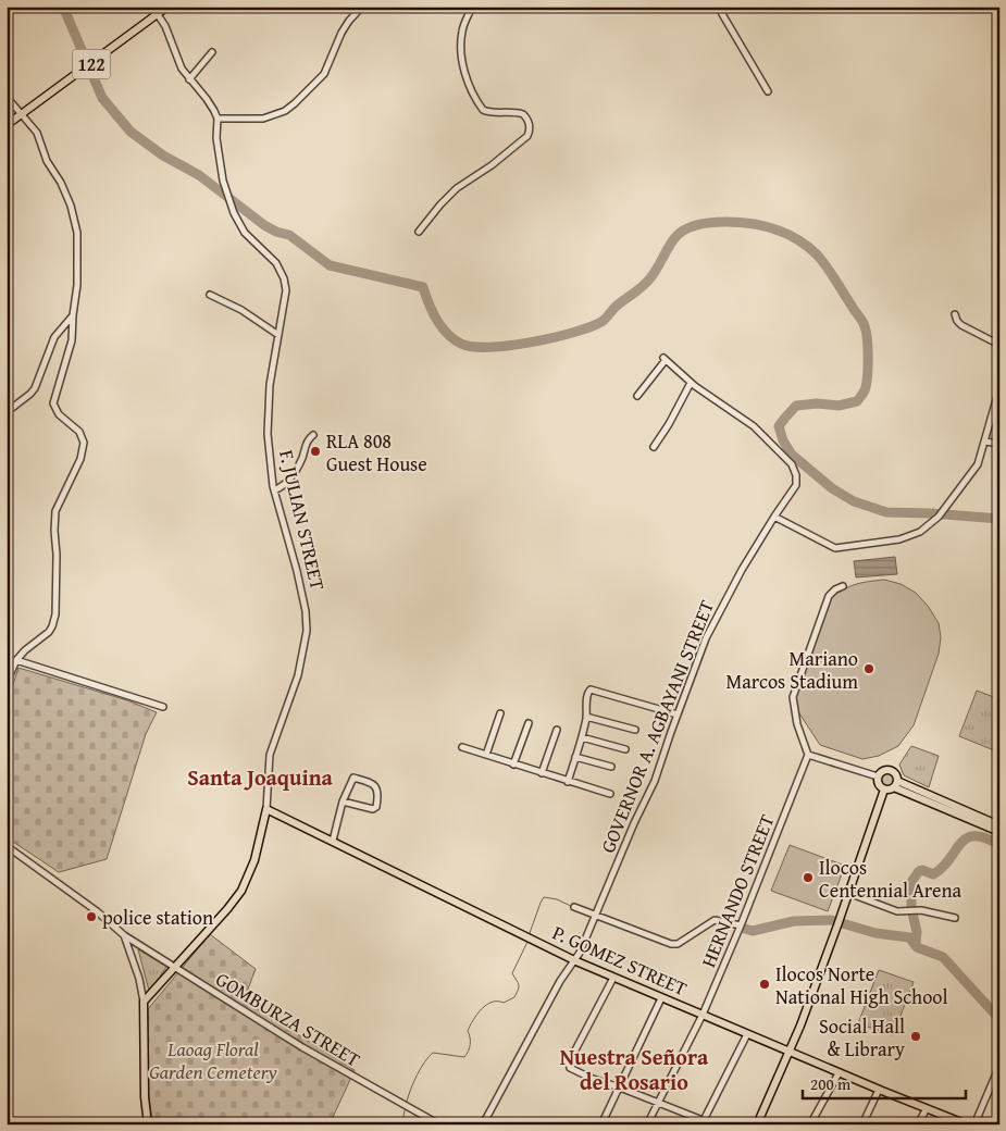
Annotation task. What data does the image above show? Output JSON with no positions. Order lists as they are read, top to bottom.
{
  "streets": {
    "main road": ["122", "F. JULIAN STREET", "P. GOMEZ STREET"],
    "street": ["GOVERNOR A. AGBAYANI STREET", "HERNANDO STREET", "GOMBURZA STREET"]
  },
  "crossings": [
    ["122", "F. JULIAN STREET"],
    ["F. JULIAN STREET", "P. GOMEZ STREET"],
    ["F. JULIAN STREET", "GOMBURZA STREET"],
    ["GOVERNOR A. AGBAYANI STREET", "P. GOMEZ STREET"],
    ["HERNANDO STREET", "P. GOMEZ STREET"]
  ],
  "districts": ["Santa Joaquina", "Nuestra Señora del Rosario"],
  "parks": ["Laoag Floral Garden Cemetery"],
  "places": [
    "RLA 808 Guest House",
    "Mariano Marcos Stadium",
    "Ilocos Centennial Arena",
    "police station",
    "Ilocos Norte National High School",
    "Social Hall & Library"
  ],
  "scale_bar": "200 m"
}
